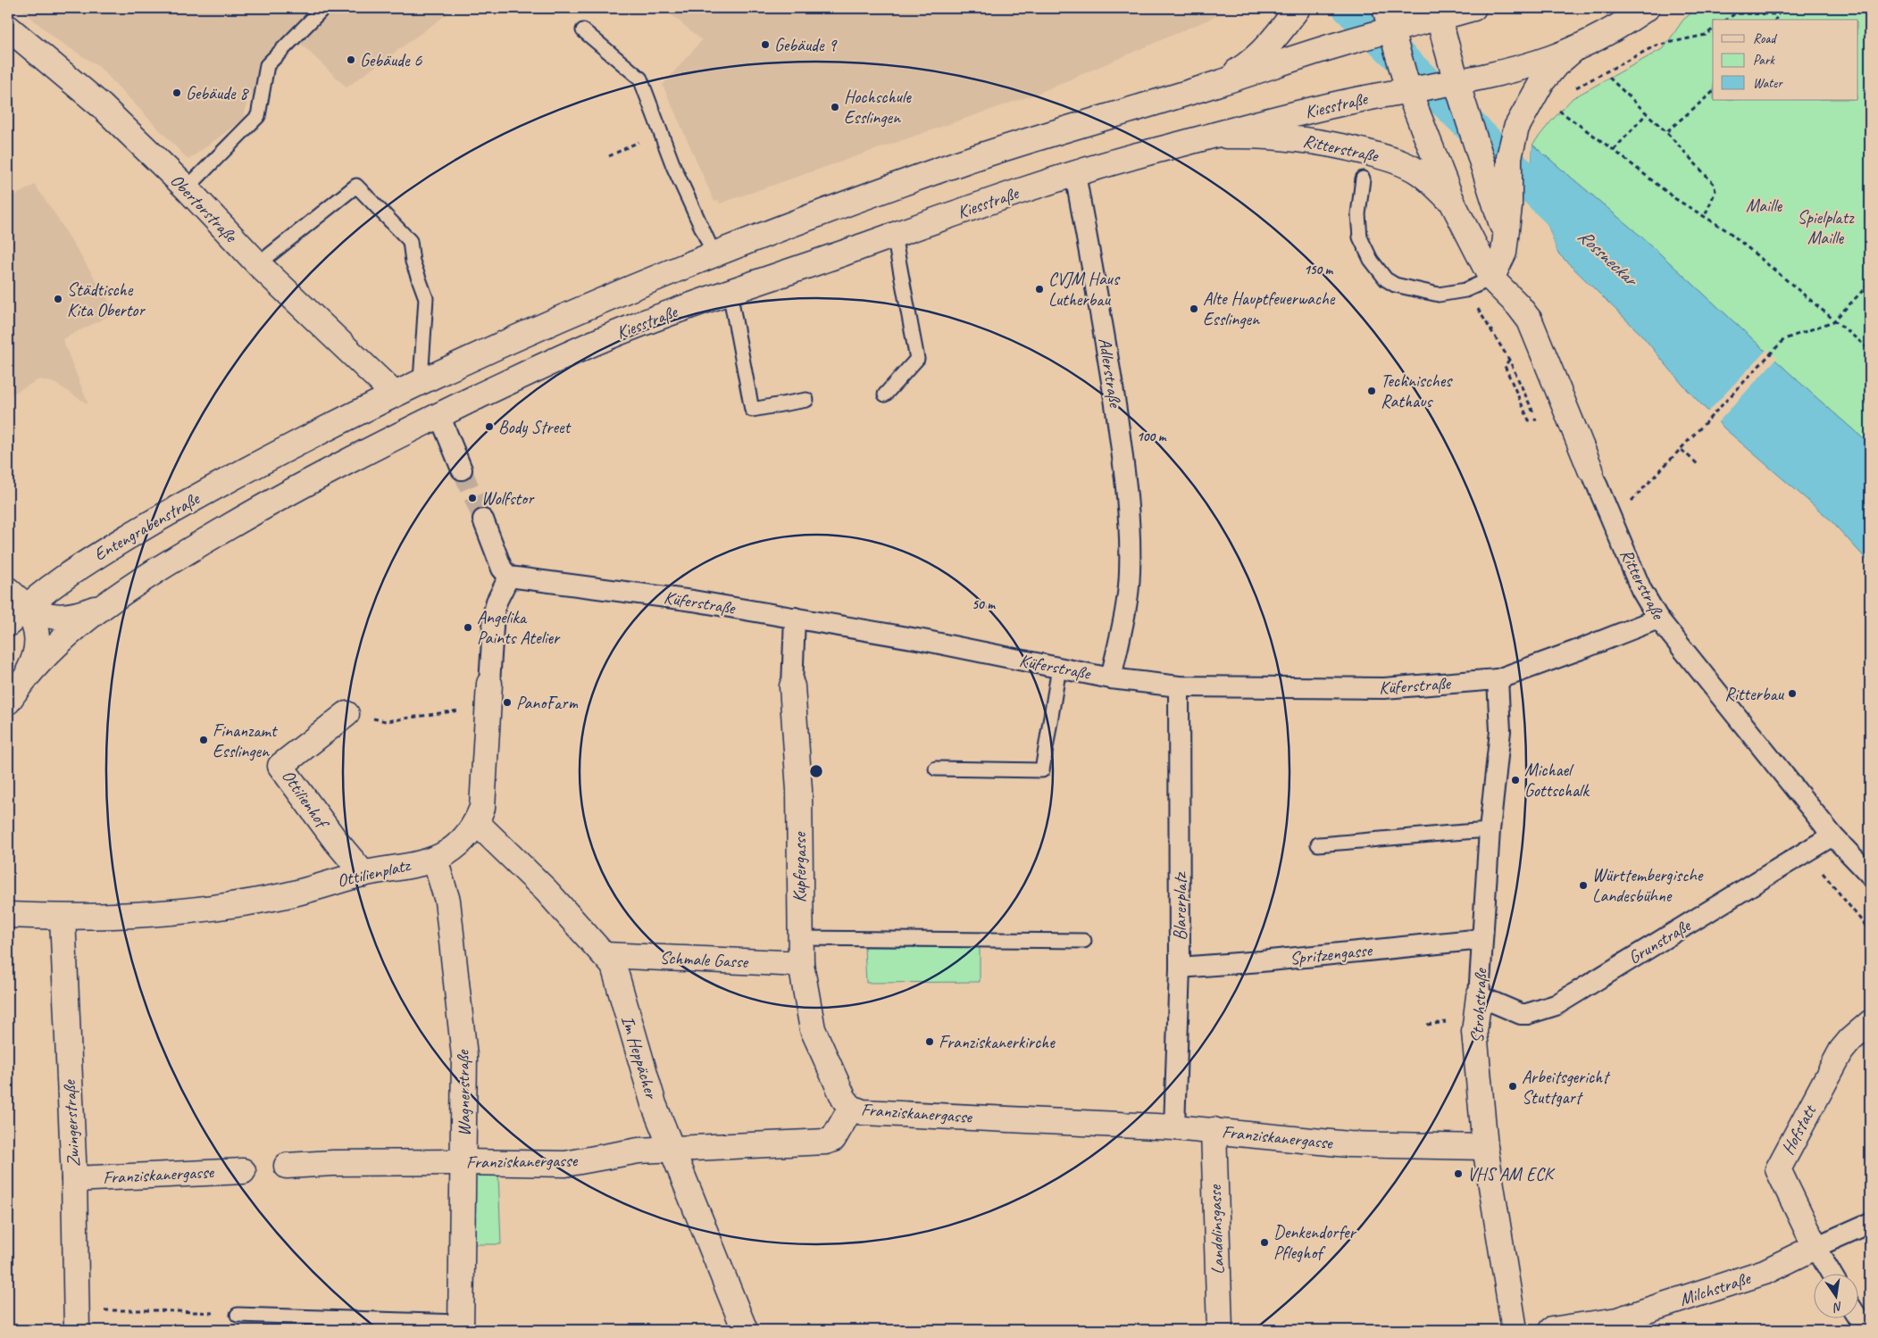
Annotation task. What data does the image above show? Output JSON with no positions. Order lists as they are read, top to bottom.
{
  "streets": {
    "street": [
      "Kiesstraße",
      "Ritterstraße",
      "Obertorstraße",
      "Adlerstraße",
      "Entengrabenstraße",
      "Küferstraße",
      "Ottilienhof",
      "Kupfergasse",
      "Ottilienplatz",
      "Blarerplatz",
      "Grunstraße",
      "Spritzengasse",
      "Schmale Gasse",
      "Strohstraße",
      "Im Heppächer",
      "Wagnerstraße",
      "Franziskanergasse",
      "Zwingerstraße",
      "Hofstatt",
      "Landolinsgasse",
      "Milchstraße"
    ]
  },
  "crossings": [
    ["Kiesstraße", "Ritterstraße"],
    ["Kiesstraße", "Obertorstraße"],
    ["Kiesstraße", "Adlerstraße"],
    ["Kiesstraße", "Entengrabenstraße"],
    ["Ritterstraße", "Küferstraße"],
    ["Ritterstraße", "Grunstraße"],
    ["Adlerstraße", "Küferstraße"],
    ["Küferstraße", "Kupfergasse"],
    ["Küferstraße", "Ottilienplatz"],
    ["Küferstraße", "Blarerplatz"],
    ["Küferstraße", "Strohstraße"],
    ["Ottilienhof", "Ottilienplatz"],
    ["Kupfergasse", "Schmale Gasse"],
    ["Kupfergasse", "Franziskanergasse"],
    ["Ottilienplatz", "Im Heppächer"],
    ["Ottilienplatz", "Wagnerstraße"],
    ["Ottilienplatz", "Zwingerstraße"],
    ["Blarerplatz", "Spritzengasse"],
    ["Blarerplatz", "Franziskanergasse"],
    ["Grunstraße", "Strohstraße"],
    ["Spritzengasse", "Strohstraße"],
    ["Schmale Gasse", "Im Heppächer"],
    ["Strohstraße", "Franziskanergasse"],
    ["Im Heppächer", "Franziskanergasse"],
    ["Wagnerstraße", "Franziskanergasse"],
    ["Franziskanergasse", "Zwingerstraße"],
    ["Franziskanergasse", "Landolinsgasse"],
    ["Hofstatt", "Milchstraße"]
  ],
  "water": ["Rossneckar"],
  "parks": ["Maille", "Spielplatz Maille"],
  "places": [
    "Gebäude 9",
    "Gebäude 6",
    "Gebäude 8",
    "Hochschule Esslingen",
    "CVJM Haus Lutherbau",
    "Städtische Kita Obertor",
    "Alte Hauptfeuerwache Esslingen",
    "Technisches Rathaus",
    "Body Street",
    "Wolfstor",
    "Angelika Paints Atelier",
    "Ritterbau",
    "PanoFarm",
    "Finanzamt Esslingen",
    "Michael Gottschalk",
    "Württembergische Landesbühne",
    "Franziskanerkirche",
    "Arbeitsgericht Stuttgart",
    "VHS AM ECK",
    "Denkendorfer Pfleghof"
  ],
  "legend": ["Road", "Park", "Water"],
  "north": "bottom",
  "rings": ["150 m", "100 m", "50 m"]
}
